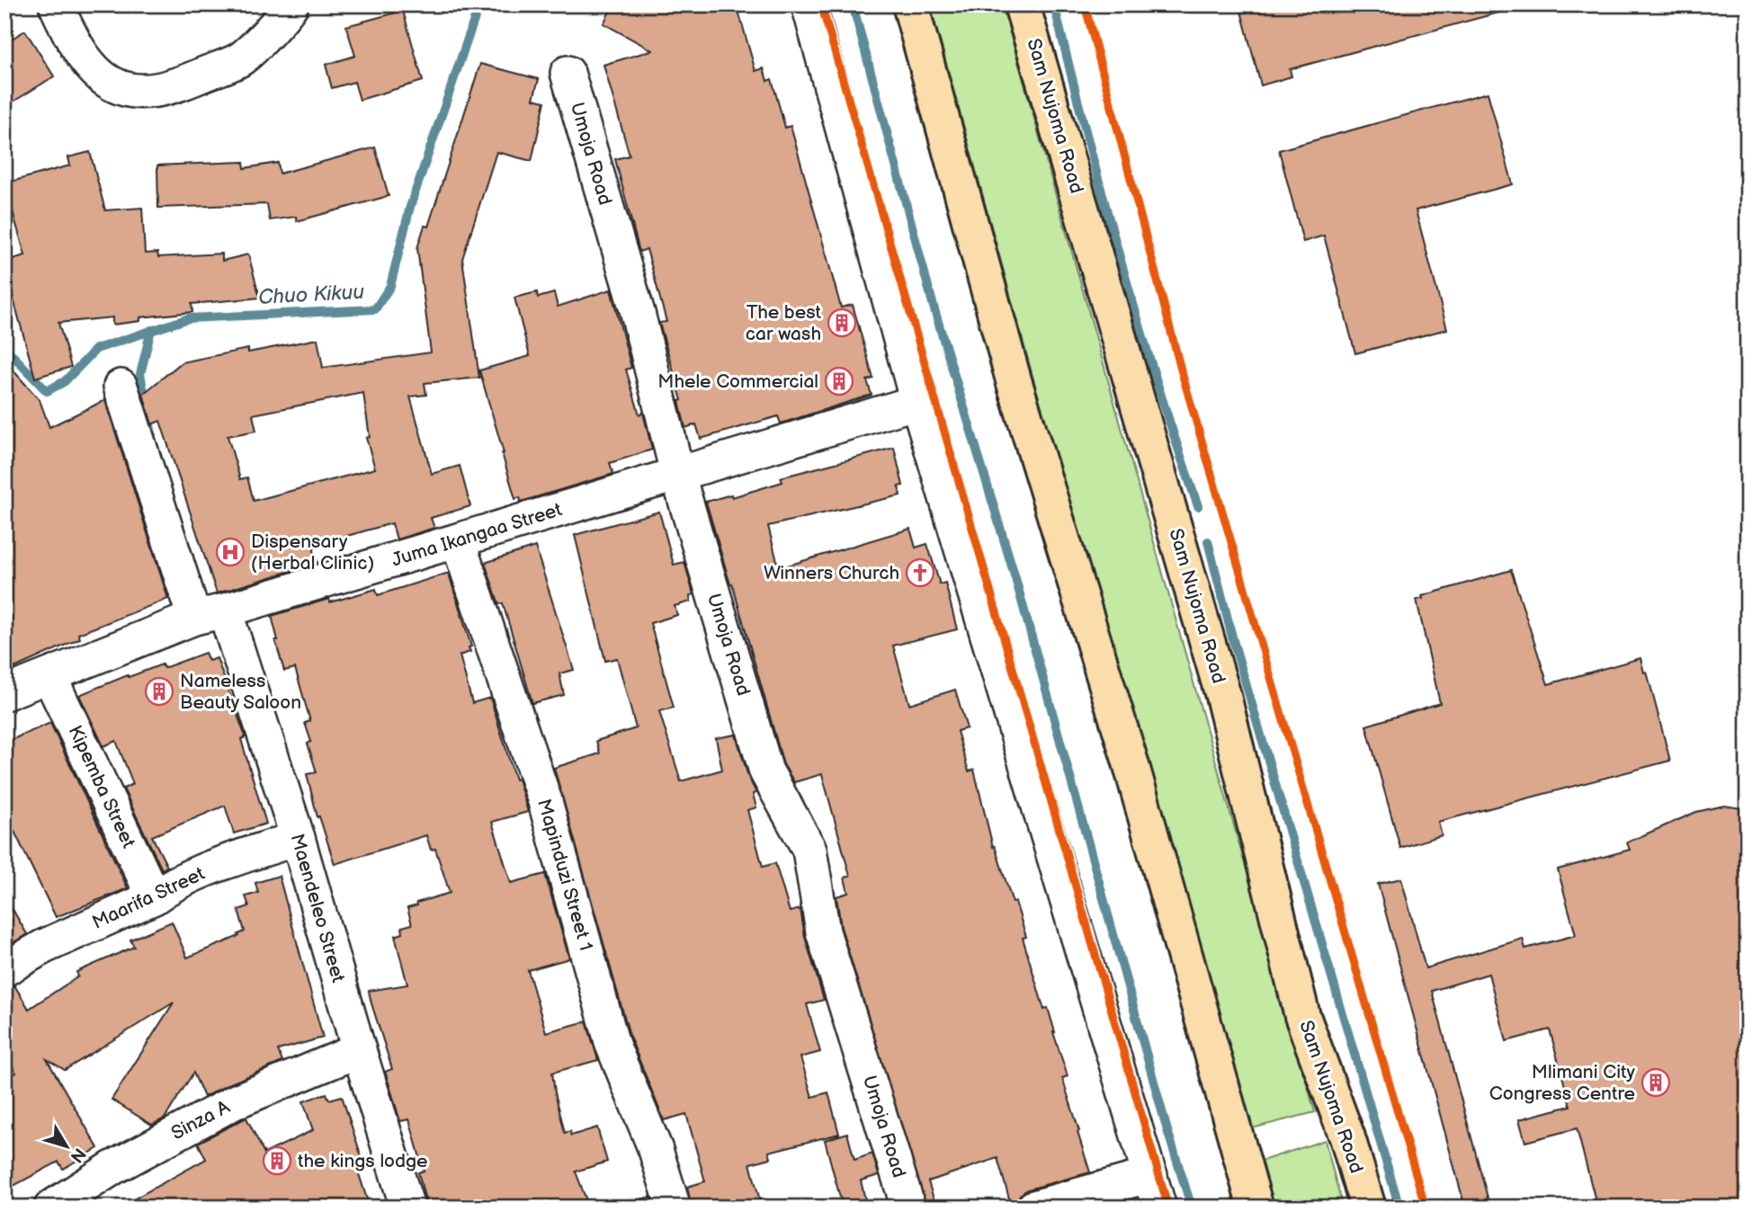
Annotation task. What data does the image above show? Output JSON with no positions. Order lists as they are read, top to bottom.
{
  "streets": {
    "main road": ["Sam Nujoma Road"],
    "street": [
      "Umoja Road",
      "Juma Ikangaa Street",
      "Kipemba Street",
      "Mapinduzi Street 1",
      "Maarifa Street",
      "Maendeleo Street",
      "Sinza A"
    ]
  },
  "crossings": [
    ["Umoja Road", "Juma Ikangaa Street"],
    ["Juma Ikangaa Street", "Kipemba Street"],
    ["Juma Ikangaa Street", "Mapinduzi Street 1"],
    ["Juma Ikangaa Street", "Maendeleo Street"],
    ["Kipemba Street", "Maarifa Street"],
    ["Maarifa Street", "Maendeleo Street"],
    ["Maendeleo Street", "Sinza A"]
  ],
  "water": ["Chuo Kikuu"],
  "places": {
    "building": [
      "The best car wash",
      "Mhele Commercial",
      "Nameless Beauty Saloon",
      "Mlimani City Congress Centre",
      "the kings lodge"
    ],
    "hospital": ["Dispensary (Herbal Clinic)"],
    "church": ["Winners Church"]
  },
  "north": "bottom right"
}
